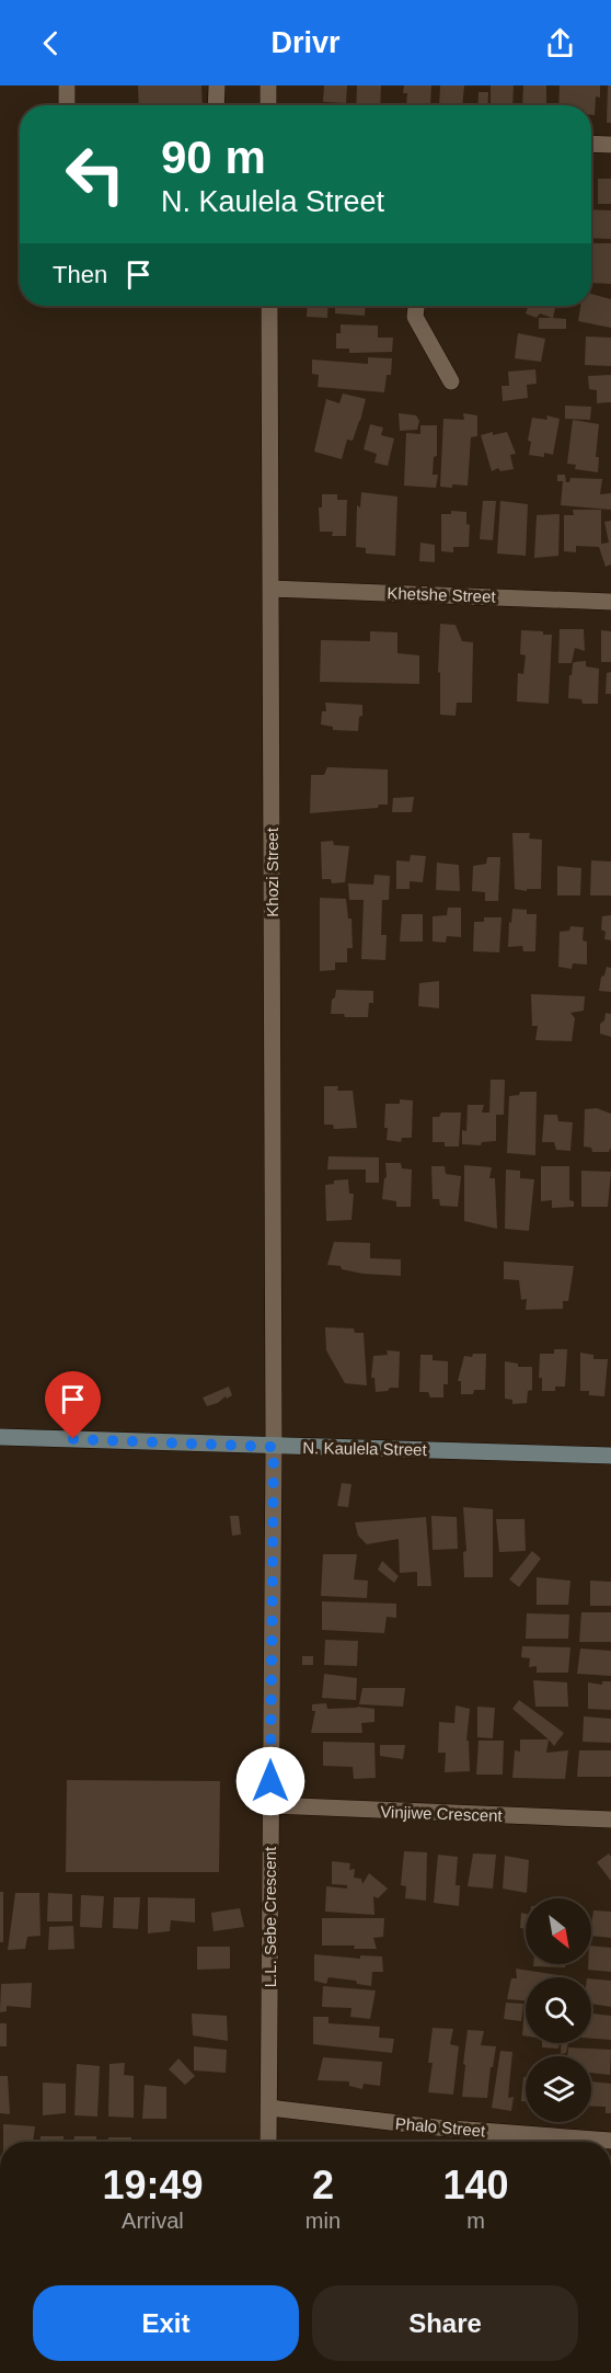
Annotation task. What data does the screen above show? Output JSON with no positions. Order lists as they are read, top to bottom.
{
  "streets": {
    "street": [
      "Khetshe Street",
      "Khozi Street",
      "N. Kaulela Street",
      "Vinjiwe Crescent",
      "L.L. Sebe Crescent",
      "Phalo Street"
    ]
  },
  "crossings": [
    ["Khetshe Street", "Khozi Street"],
    ["Khozi Street", "N. Kaulela Street"],
    ["Khozi Street", "L.L. Sebe Crescent"],
    ["N. Kaulela Street", "L.L. Sebe Crescent"],
    ["Vinjiwe Crescent", "L.L. Sebe Crescent"],
    ["L.L. Sebe Crescent", "Phalo Street"]
  ],
  "north": "bottom right",
  "page": {
    "header": "Drivr",
    "turn": ["90 m", "N. Kaulela Street"],
    "then": "Then",
    "eta": [
      "19:49",
      "Arrival",
      "2",
      "min",
      "140",
      "m"
    ],
    "buttons": ["Exit", "Share"]
  }
}
